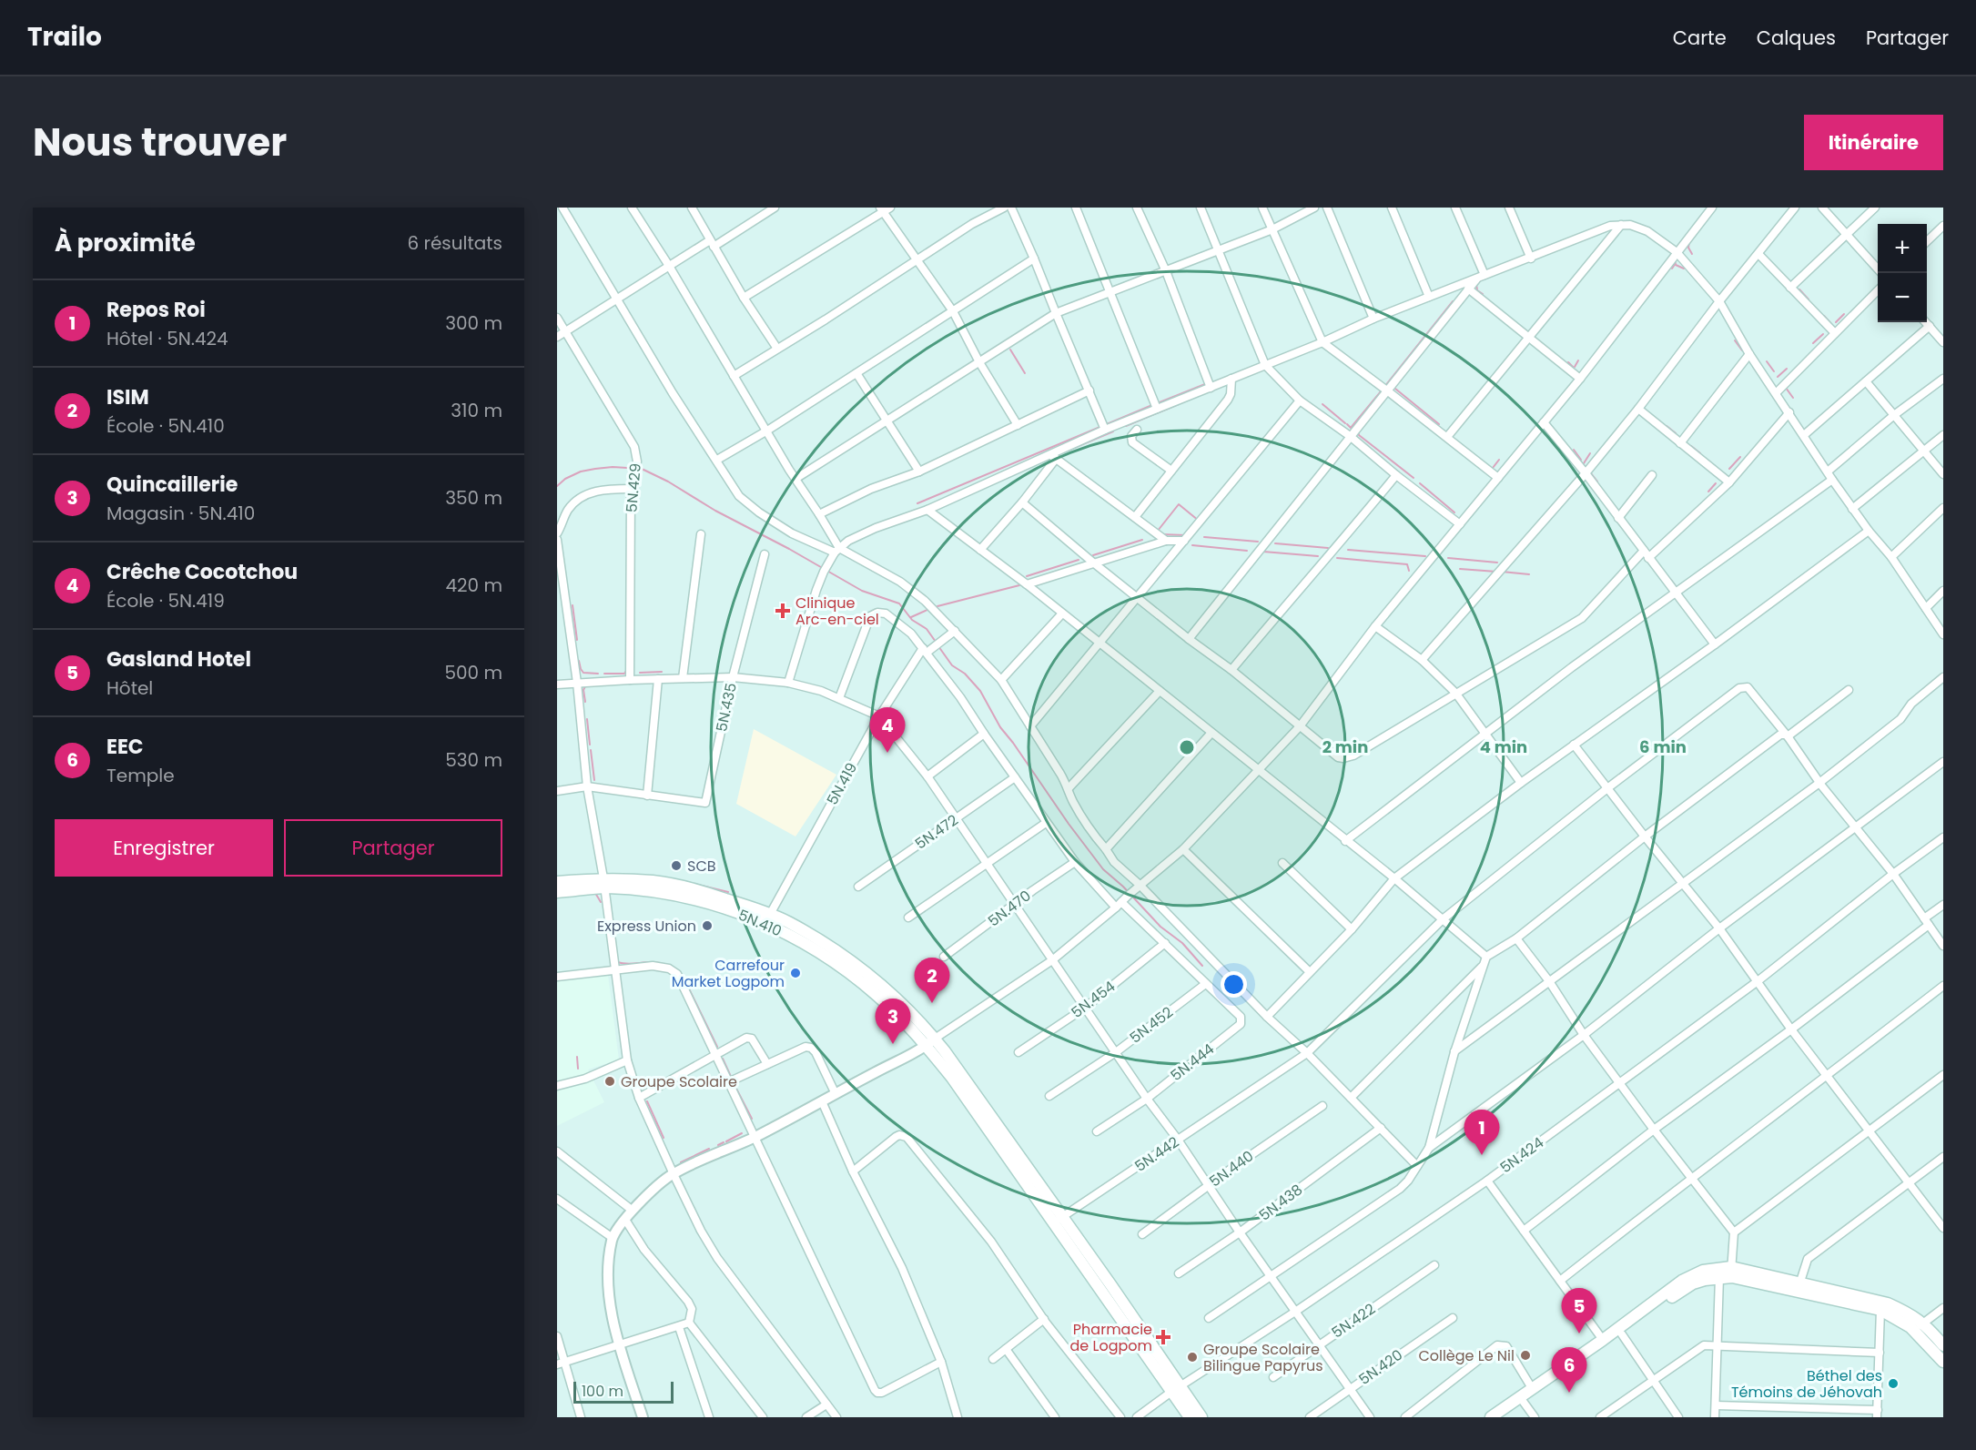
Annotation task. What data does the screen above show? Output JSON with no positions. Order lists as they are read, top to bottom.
{
  "streets": {
    "main road": ["5N.410"],
    "street": [
      "5N.429",
      "5N.435",
      "5N.419",
      "5N.472",
      "5N.470",
      "5N.454",
      "5N.452",
      "5N.444",
      "5N.442",
      "5N.424",
      "5N.440",
      "5N.438",
      "5N.422",
      "5N.420"
    ]
  },
  "crossings": [
    ["5N.419", "5N.410"],
    ["5N.452", "5N.444"]
  ],
  "places": {
    "health": ["Clinique Arc-en-ciel", "Pharmacie de Logpom"],
    "other": [
      "SCB",
      "Express Union",
      "Carrefour Market Logpom",
      "Groupe Scolaire",
      "Collège Le Nil",
      "Groupe Scolaire Bilingue Papyrus",
      "Béthel des Témoins de Jéhovah"
    ]
  },
  "scale_bar": "100 m",
  "page": {
    "header": "Trailo",
    "nav": ["Carte", "Calques", "Partager"],
    "title": "Nous trouver",
    "buttons": [
      "Itinéraire",
      ["Enregistrer", "Partager"]
    ],
    "heading": ["À proximité", "6 résultats"],
    "map_buttons": ["+", "−"],
    "list": [
      {
        "mark": "1",
        "name": "Repos Roi",
        "note": "Hôtel · 5N.424",
        "value": "300 m"
      },
      {
        "mark": "2",
        "name": "ISIM",
        "note": "École · 5N.410",
        "value": "310 m"
      },
      {
        "mark": "3",
        "name": "Quincaillerie",
        "note": "Magasin · 5N.410",
        "value": "350 m"
      },
      {
        "mark": "4",
        "name": "Crêche Cocotchou",
        "note": "École · 5N.419",
        "value": "420 m"
      },
      {
        "mark": "5",
        "name": "Gasland Hotel",
        "note": "Hôtel",
        "value": "500 m"
      },
      {
        "mark": "6",
        "name": "EEC",
        "note": "Temple",
        "value": "530 m"
      }
    ],
    "pins": [
      "4",
      "2",
      "3",
      "1",
      "5",
      "6"
    ],
    "scale": "100 m"
  },
  "rings": ["2 min", "4 min", "6 min"]
}
